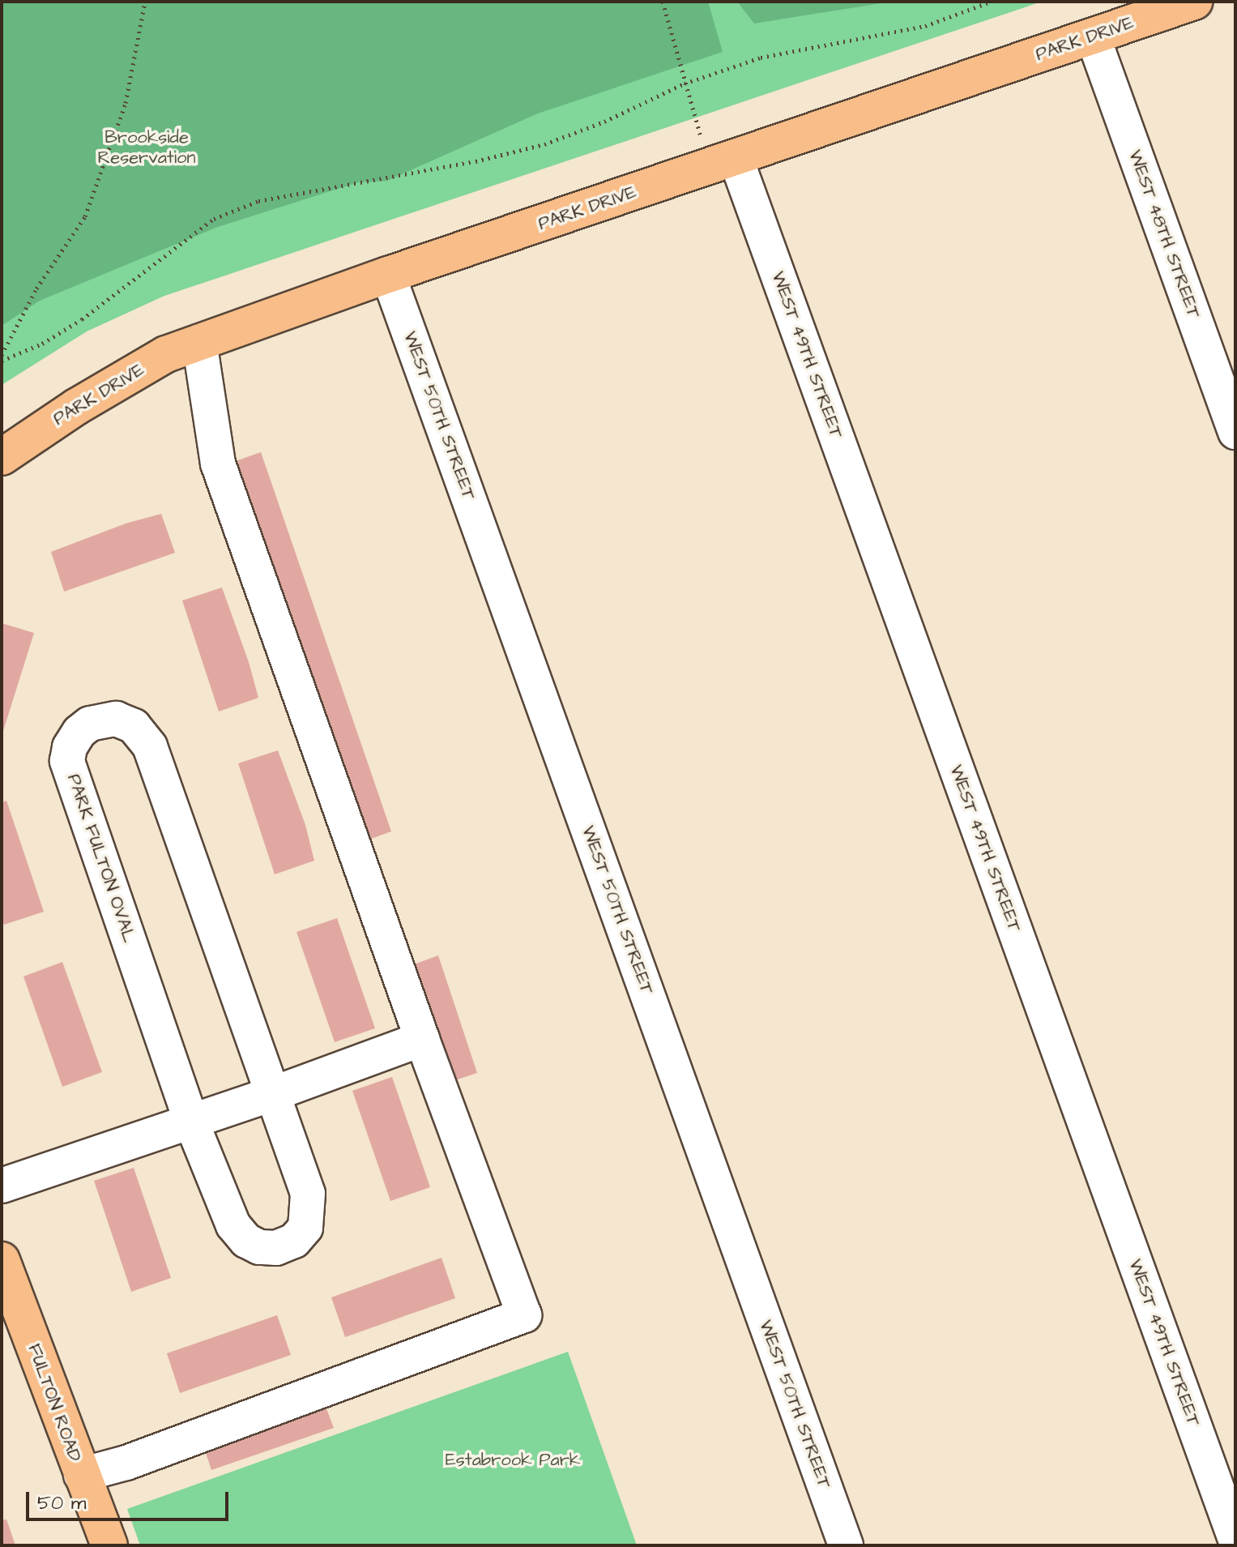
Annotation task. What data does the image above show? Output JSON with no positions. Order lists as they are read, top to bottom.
{
  "streets": {
    "main road": ["PARK DRIVE", "FULTON ROAD"],
    "street": [
      "WEST 48TH STREET",
      "WEST 49TH STREET",
      "WEST 50TH STREET",
      "PARK FULTON OVAL"
    ]
  },
  "crossings": [
    ["PARK DRIVE", "WEST 48TH STREET"],
    ["PARK DRIVE", "WEST 49TH STREET"],
    ["PARK DRIVE", "WEST 50TH STREET"]
  ],
  "parks": ["Brookside Reservation", "Estabrook Park"],
  "scale_bar": "50 m"
}
